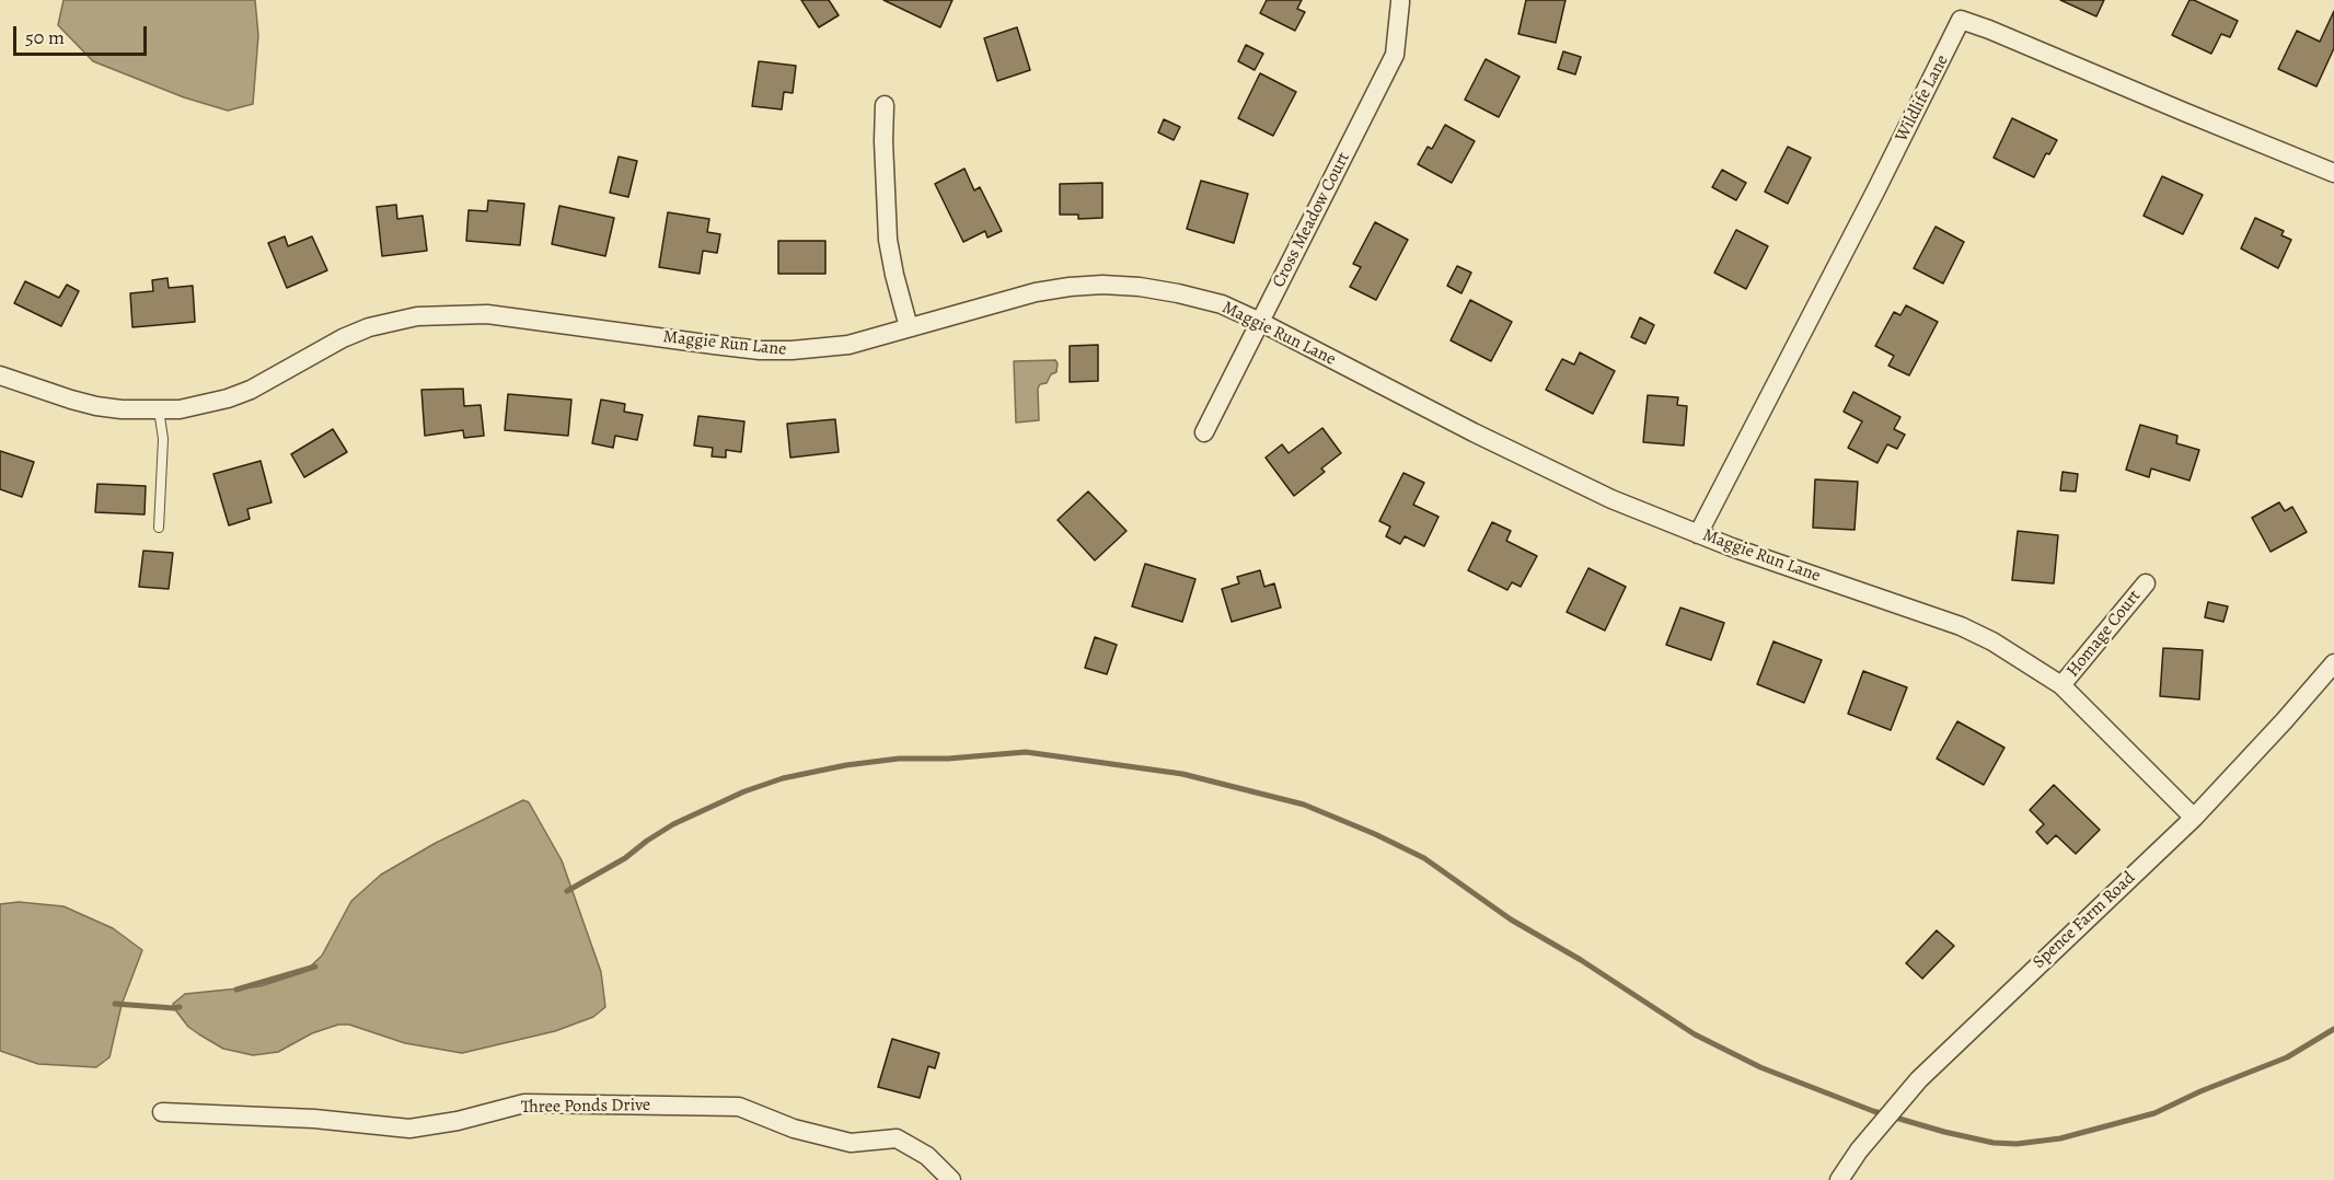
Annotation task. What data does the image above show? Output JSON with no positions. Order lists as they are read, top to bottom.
{
  "streets": {
    "street": [
      "Wildlife Lane",
      "Cross Meadow Court",
      "Maggie Run Lane",
      "Homage Court",
      "Spence Farm Road",
      "Three Ponds Drive"
    ]
  },
  "crossings": [
    ["Wildlife Lane", "Maggie Run Lane"],
    ["Cross Meadow Court", "Maggie Run Lane"],
    ["Maggie Run Lane", "Homage Court"],
    ["Maggie Run Lane", "Spence Farm Road"]
  ],
  "scale_bar": "50 m"
}
